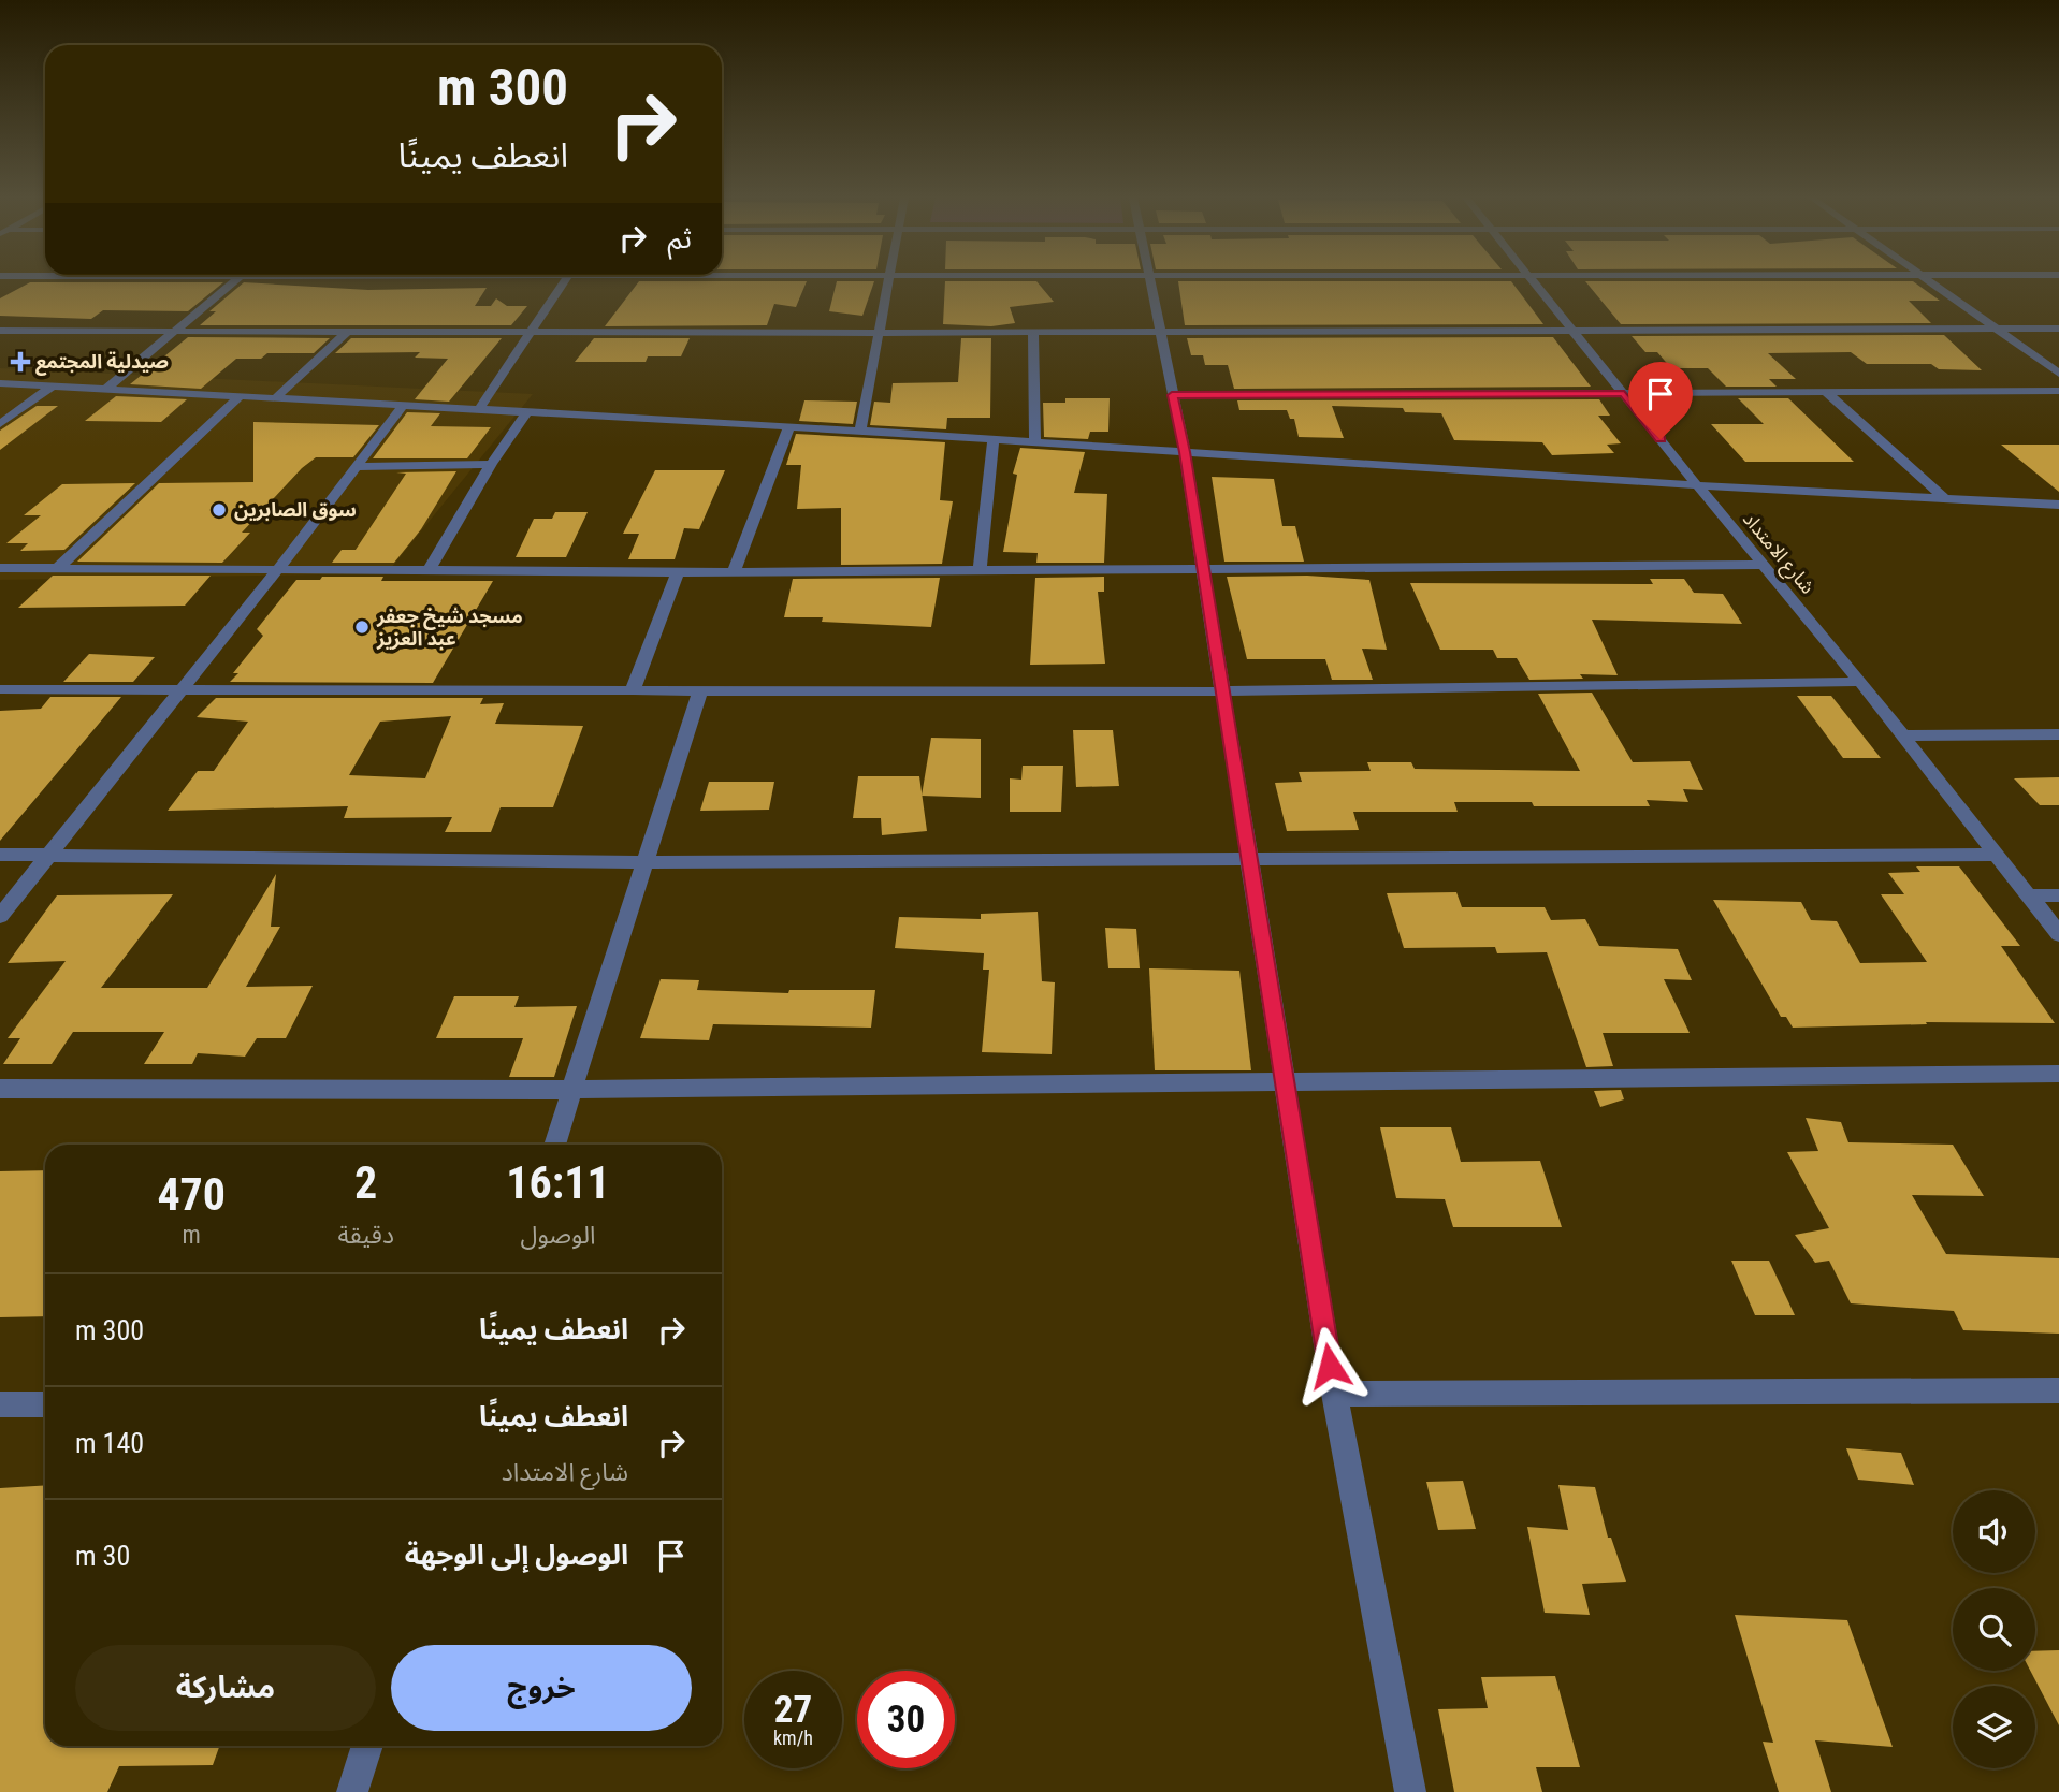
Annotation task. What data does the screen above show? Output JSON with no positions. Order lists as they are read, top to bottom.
{
  "streets": {
    "street": ["شارع الامتداد"]
  },
  "places": {
    "health": ["صيدلية المجتمع"],
    "other": ["سوق الصابرين", "مسجد شيخ جعفر عبد العزيز"]
  },
  "page": {
    "turn": ["300 m", "انعطف يمينًا"],
    "then": "ثم",
    "eta": [
      "16:11",
      "الوصول",
      "2",
      "دقيقة",
      "470",
      "m"
    ],
    "list": [
      {
        "name": "انعطف يمينًا",
        "value": "300 m"
      },
      {
        "name": "انعطف يمينًا",
        "note": "شارع الامتداد",
        "value": "140 m"
      },
      {
        "name": "الوصول إلى الوجهة",
        "value": "30 m"
      }
    ],
    "buttons": ["خروج", "مشاركة"],
    "speed": "27 km/h",
    "limit": "30"
  }
}
